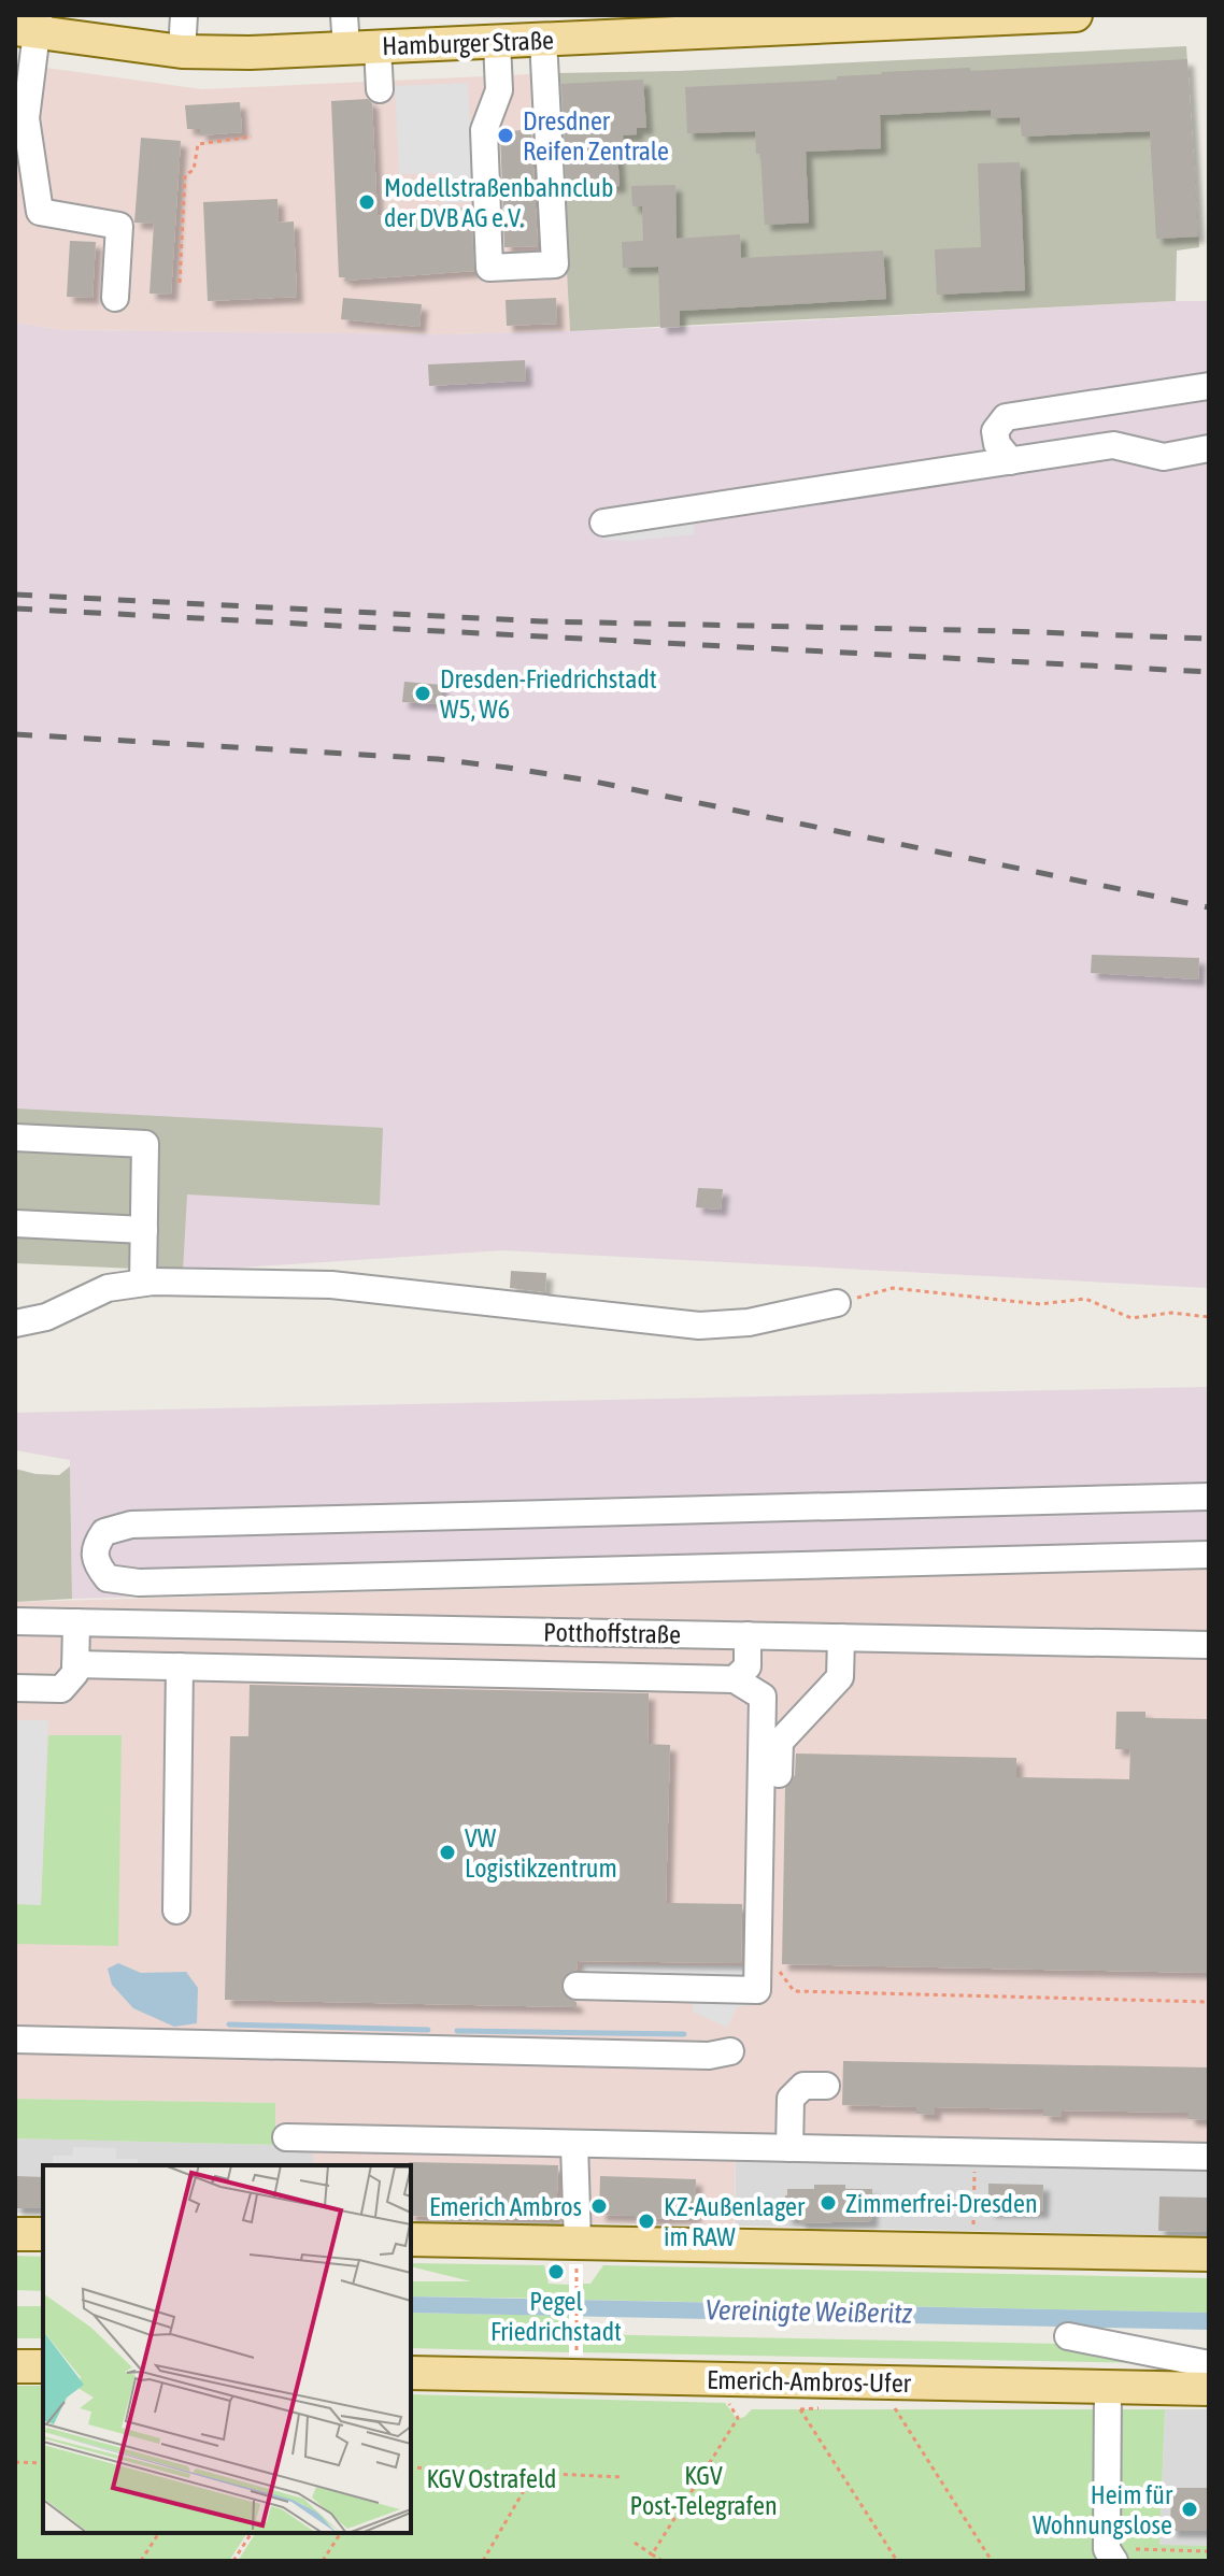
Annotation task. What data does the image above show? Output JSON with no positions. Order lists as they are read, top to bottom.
{
  "streets": {
    "main road": ["Hamburger Straße", "Emerich-Ambros-Ufer"],
    "street": ["Potthoffstraße"]
  },
  "water": ["Vereinigte Weißeritz"],
  "parks": ["KGV Post-Telegrafen", "KGV Ostrafeld"],
  "places": [
    "Dresdner Reifen Zentrale",
    "Modellstraßenbahnclub der DVB AG e.V.",
    "Dresden-Friedrichstadt W5, W6",
    "VW Logistikzentrum",
    "Zimmerfrei-Dresden",
    "Emerich Ambros",
    "KZ-Außenlager im RAW",
    "Pegel Friedrichstadt",
    "Heim für Wohnungslose"
  ]
}
